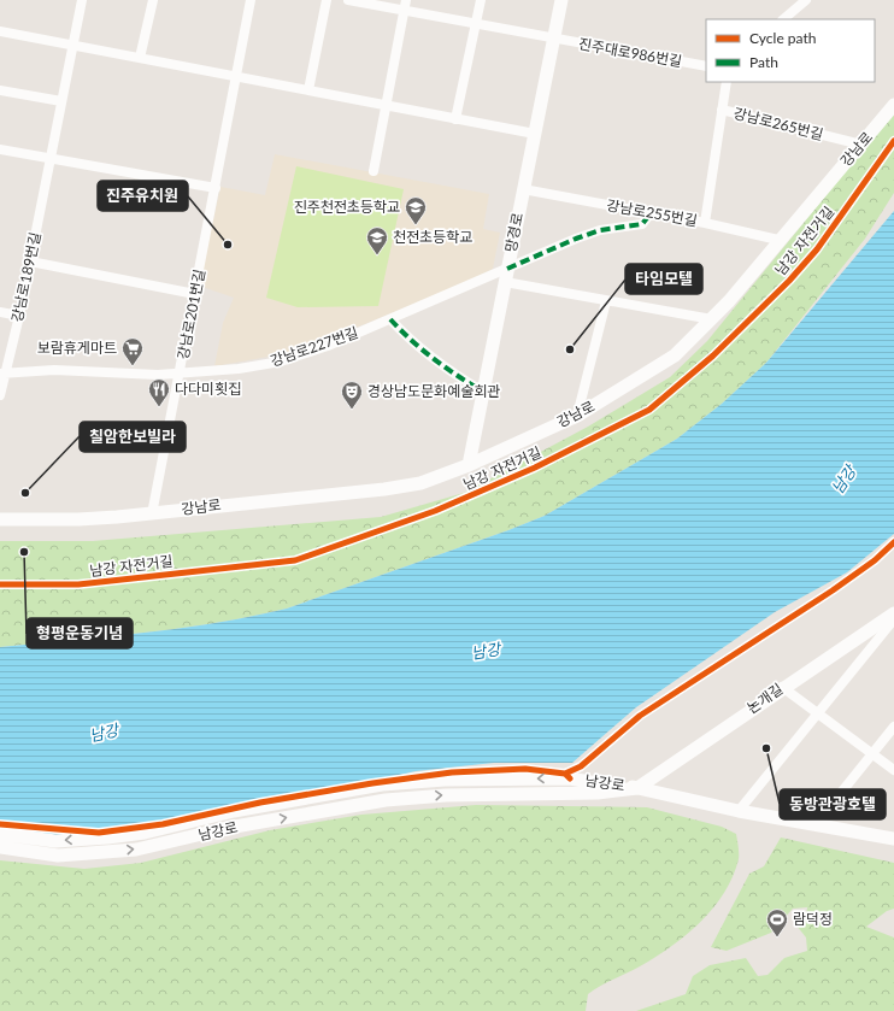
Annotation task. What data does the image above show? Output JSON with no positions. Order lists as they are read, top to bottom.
{
  "streets": {
    "street": [
      "진주대로986번길",
      "강남로265번길",
      "강남로",
      "강남로255번길",
      "망경로",
      "강남로189번길",
      "강남로201번길",
      "강남로227번길",
      "논개길",
      "남강로"
    ],
    "cycle path": ["남강 자전거길"]
  },
  "crossings": [
    ["진주대로986번길", "망경로"],
    ["강남로265번길", "강남로"],
    ["강남로265번길", "강남로255번길"],
    ["강남로", "강남로255번길"],
    ["강남로", "망경로"],
    ["강남로", "강남로201번길"],
    ["강남로255번길", "망경로"],
    ["강남로255번길", "강남로227번길"],
    ["망경로", "강남로227번길"],
    ["강남로189번길", "강남로227번길"],
    ["강남로201번길", "강남로227번길"],
    ["논개길", "남강로"]
  ],
  "water": ["남강"],
  "places": {
    "school or university": ["진주천전초등학교", "천전초등학교"],
    "other": [
      "진주유치원",
      "타임모텔",
      "칠암한보빌라",
      "형평운동기념",
      "동방관광호텔"
    ],
    "supermarket": ["보람휴게마트"],
    "restaurant": ["다다미횟집"],
    "theatre": ["경상남도문화예술회관"],
    "sports": ["람덕정"]
  },
  "legend": ["Cycle path", "Path"]
}
